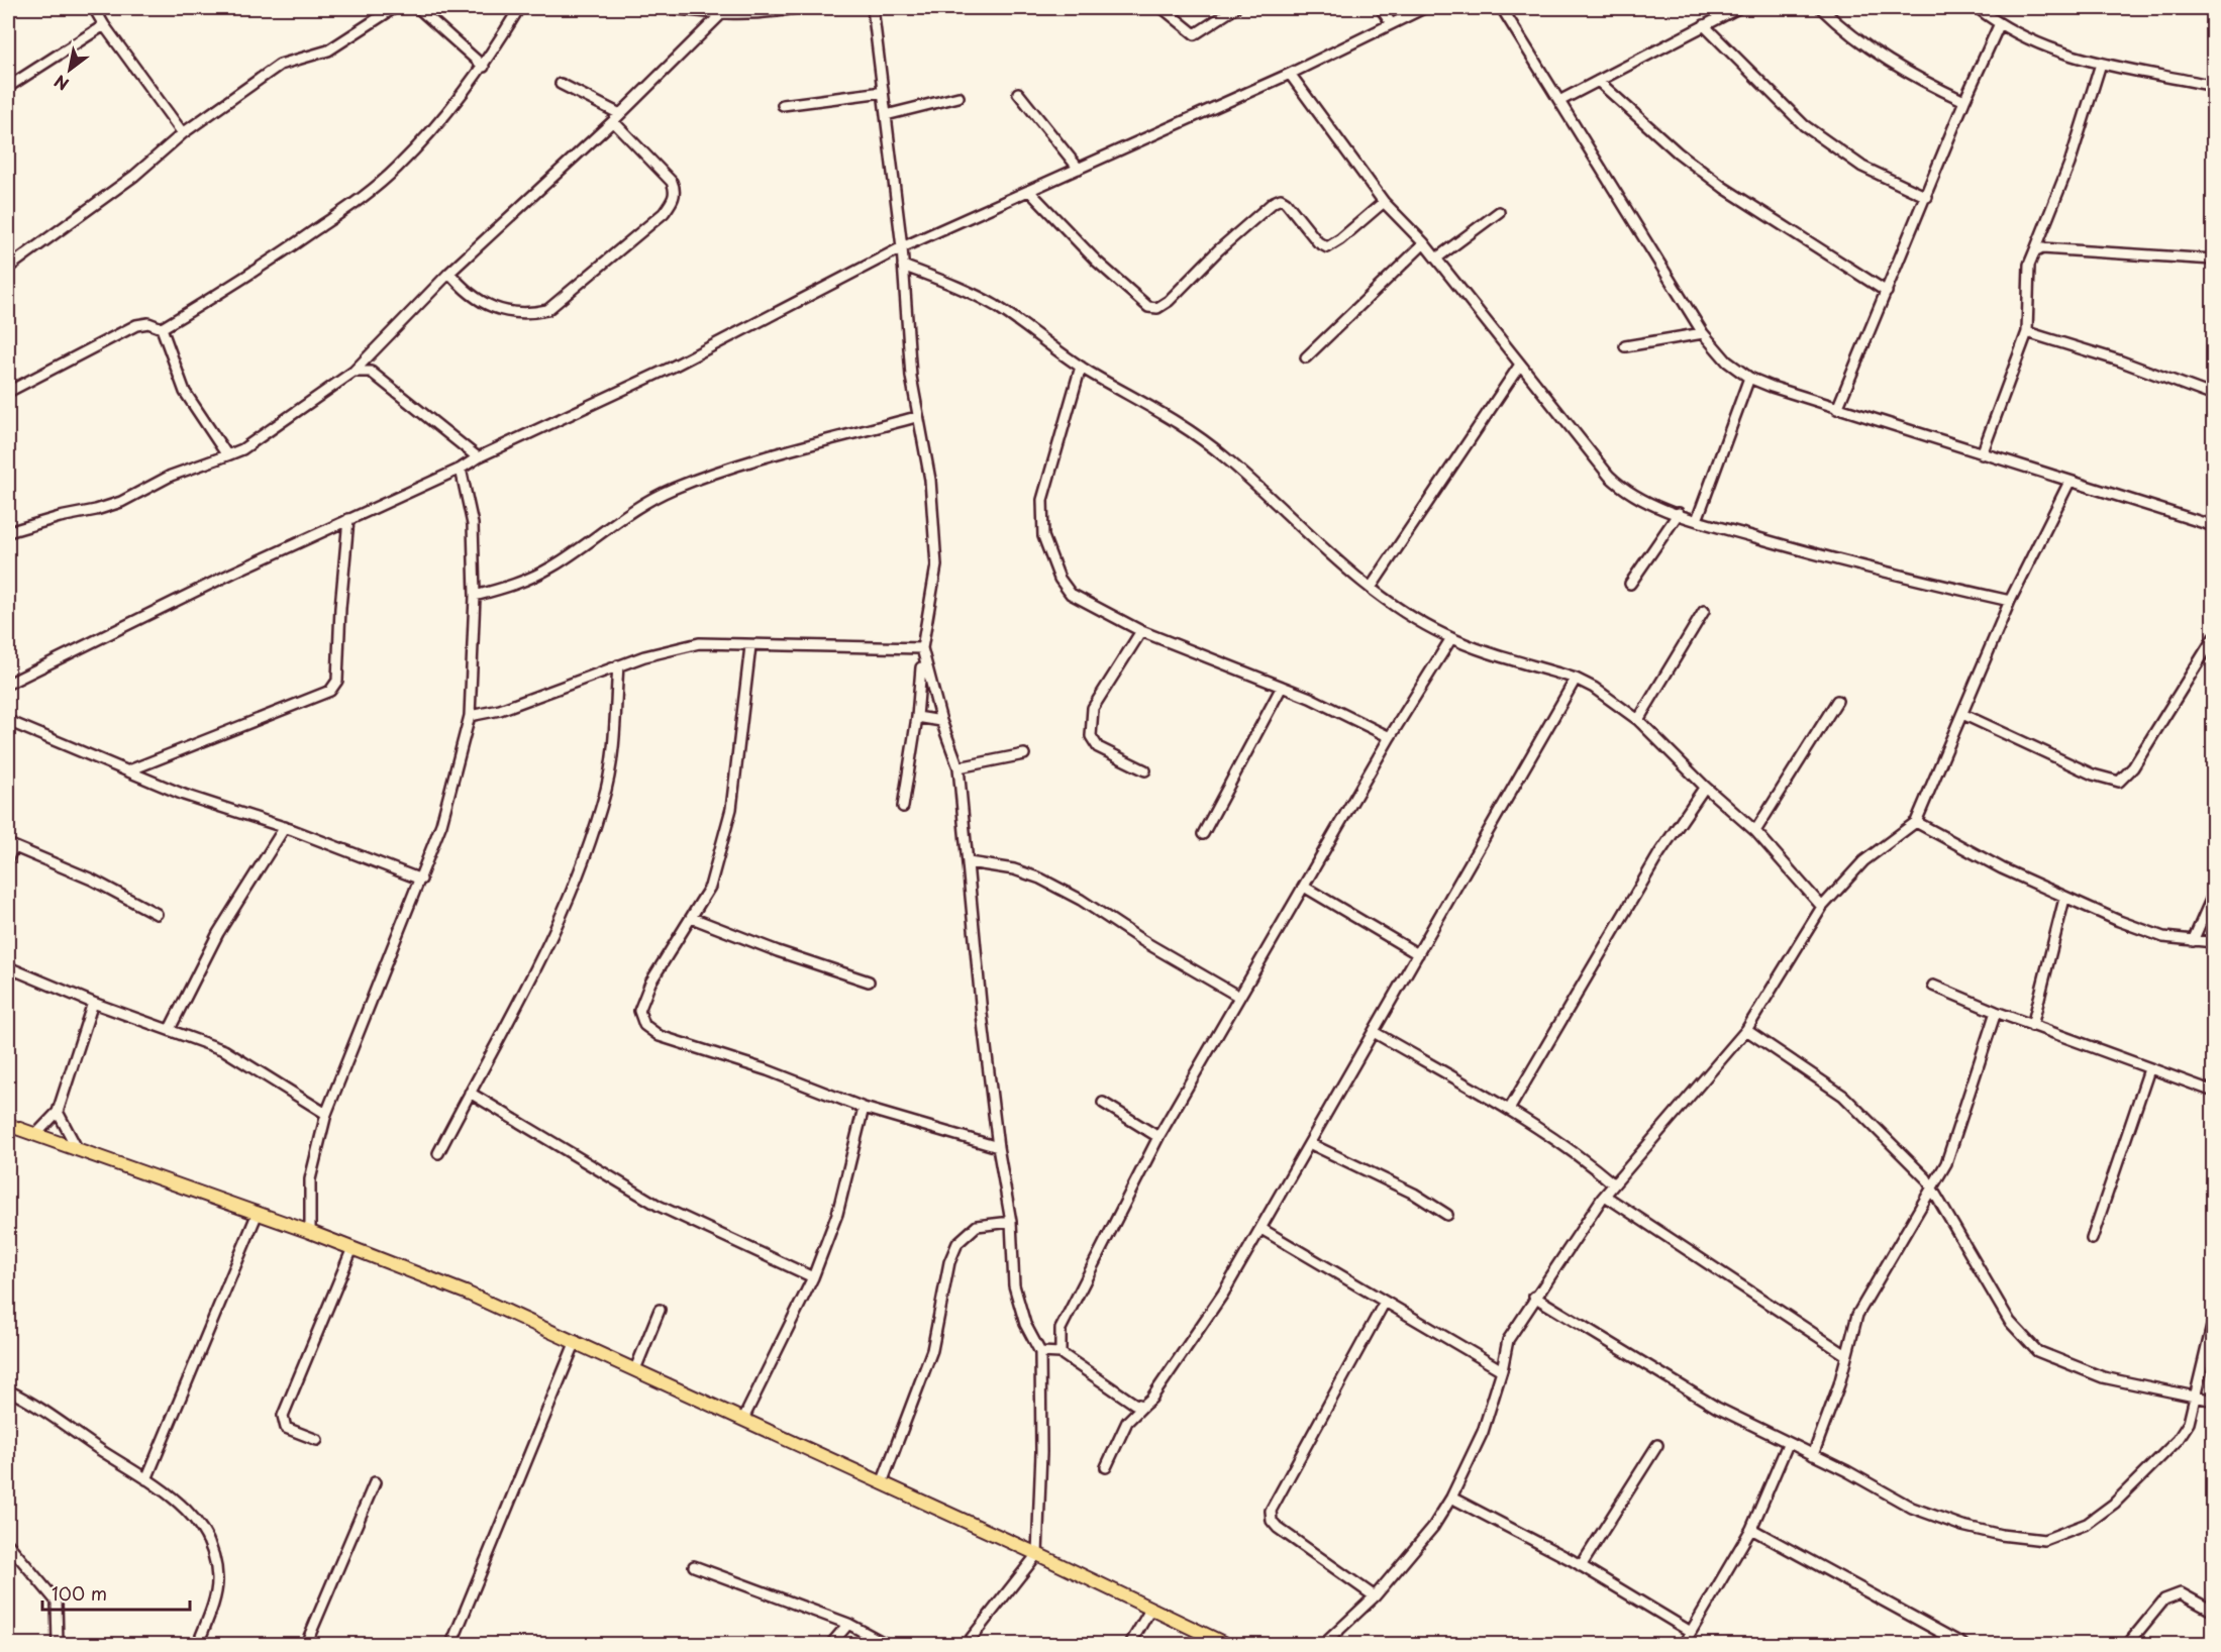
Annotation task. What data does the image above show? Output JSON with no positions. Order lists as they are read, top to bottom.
{
  "scale_bar": "100 m",
  "north": "bottom left"
}
